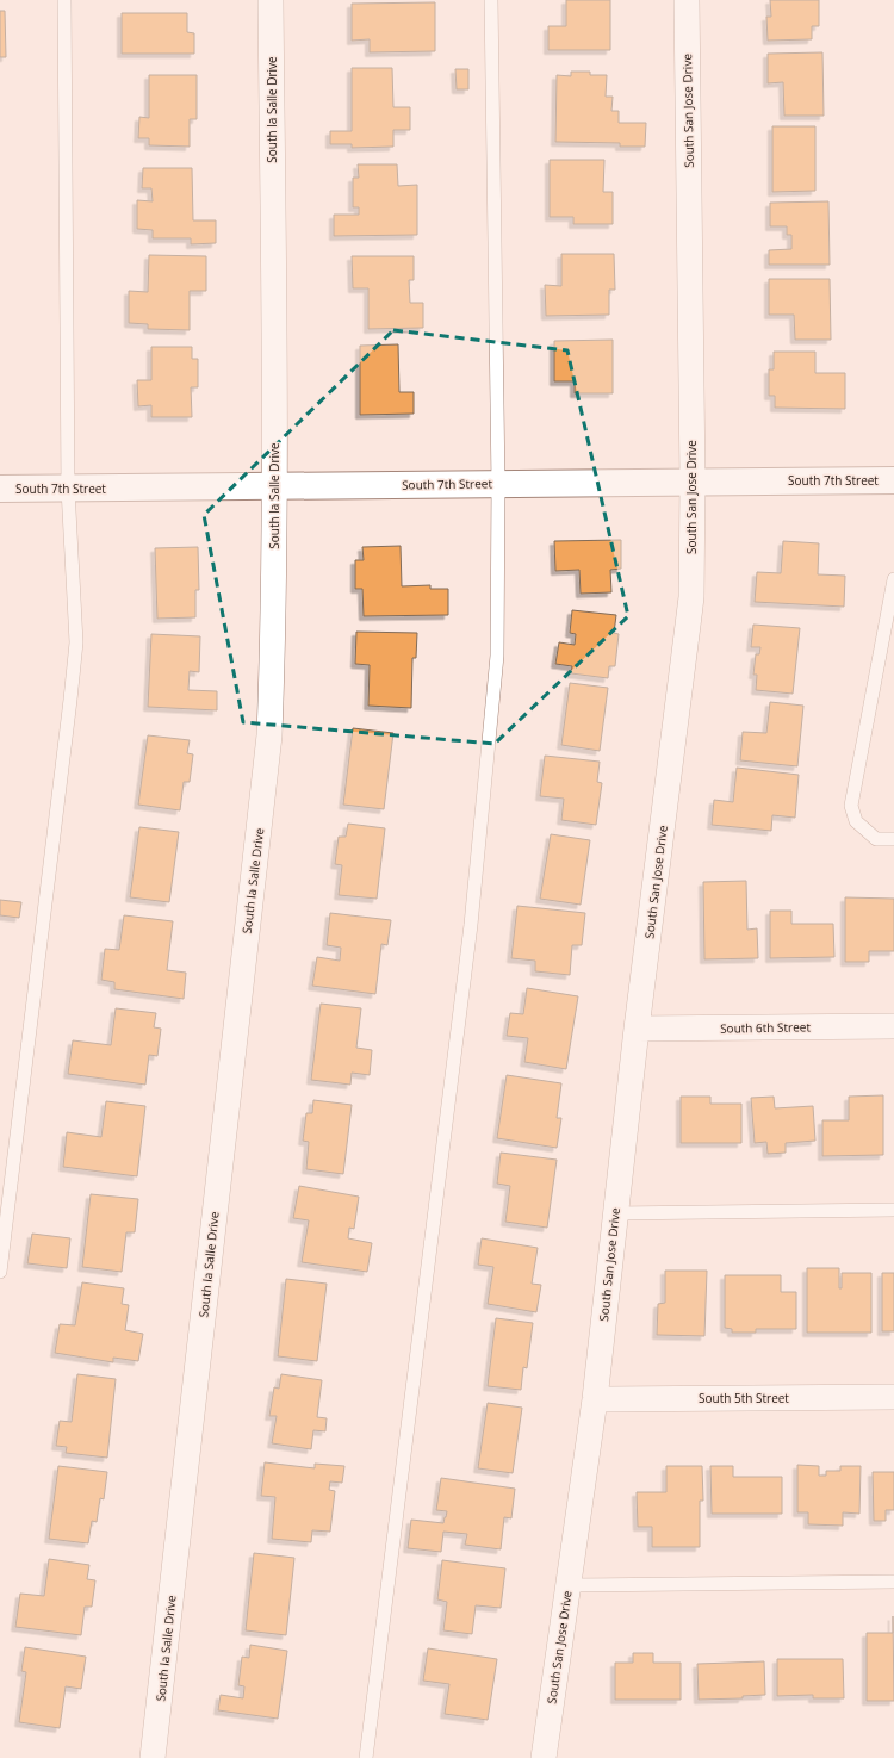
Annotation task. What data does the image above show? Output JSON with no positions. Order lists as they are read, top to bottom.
{
  "streets": {
    "main road": ["South 7th Street"],
    "street": [
      "South la Salle Drive",
      "South San Jose Drive",
      "South 6th Street",
      "South 5th Street"
    ]
  },
  "crossings": [
    ["South la Salle Drive", "South 7th Street"],
    ["South San Jose Drive", "South 7th Street"],
    ["South San Jose Drive", "South 6th Street"],
    ["South San Jose Drive", "South 5th Street"]
  ]
}
